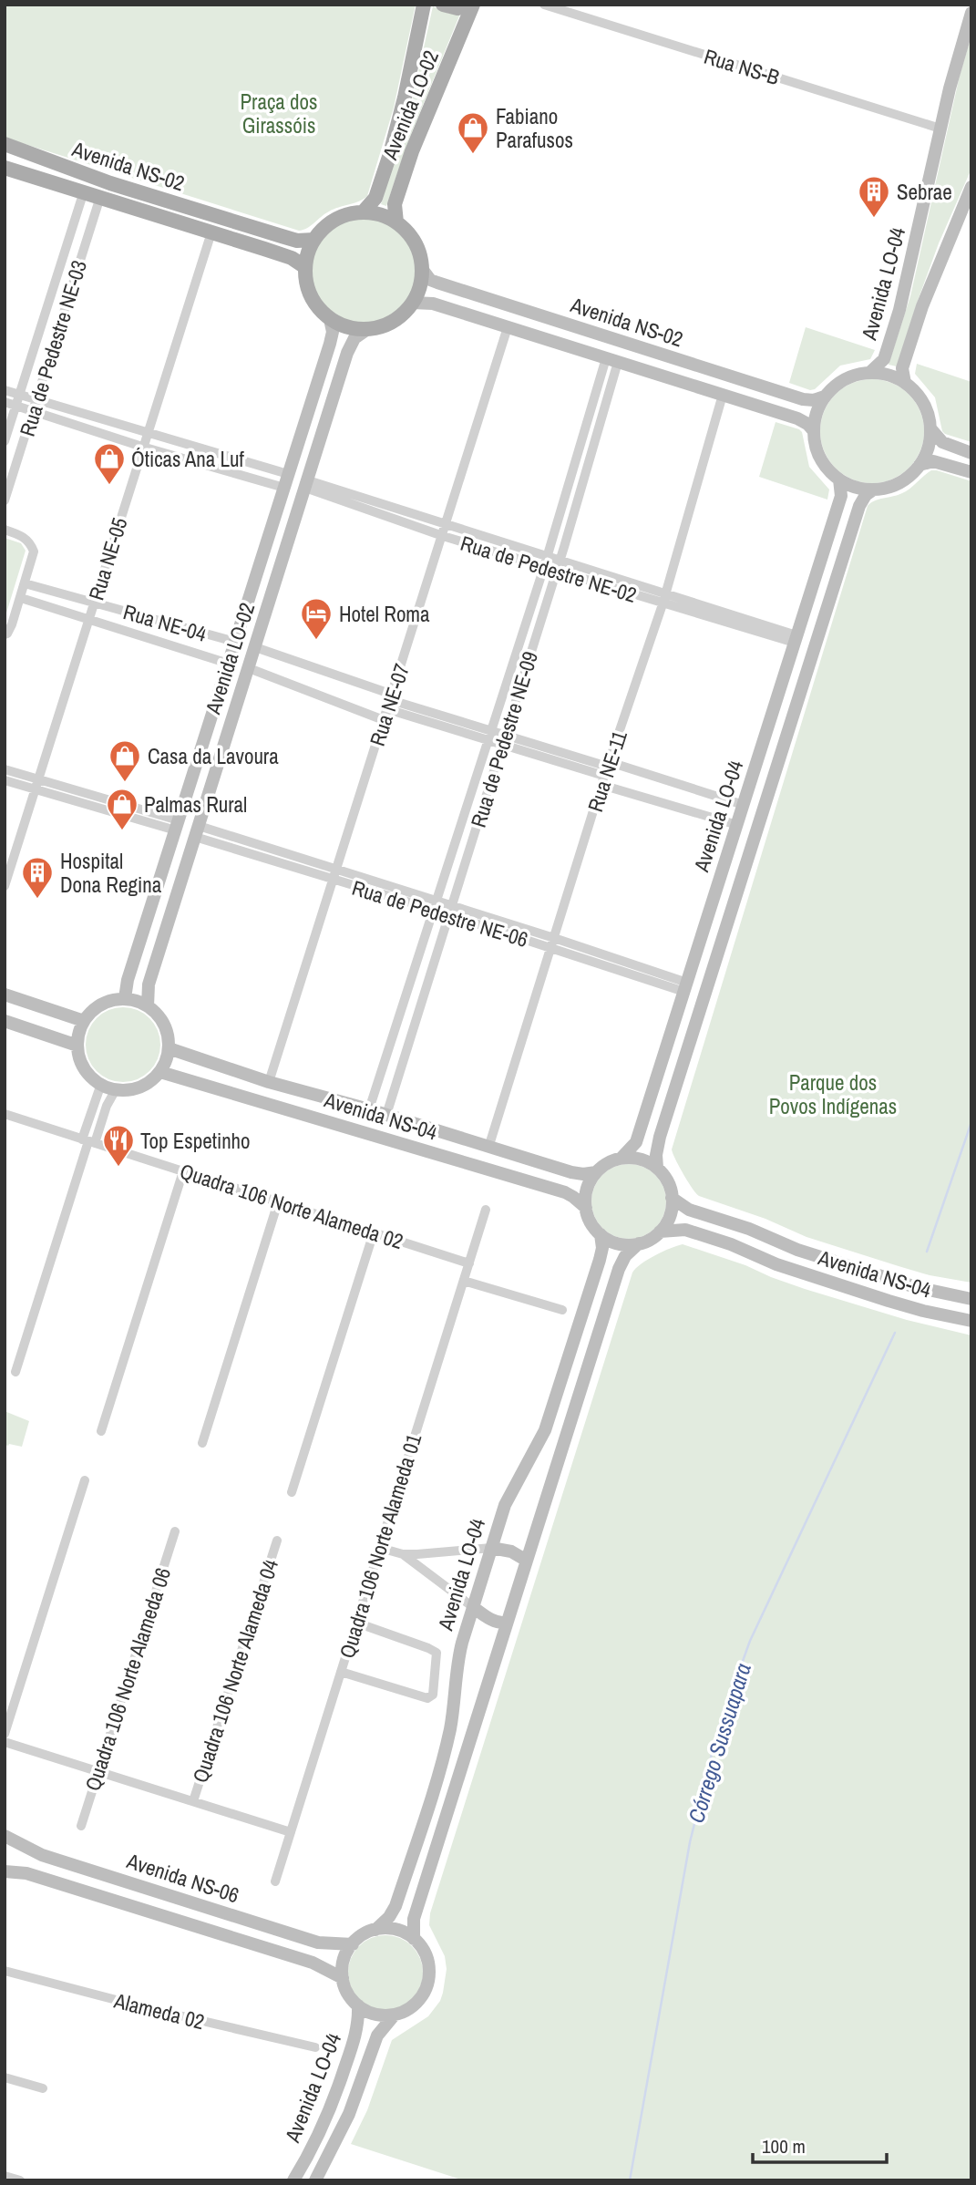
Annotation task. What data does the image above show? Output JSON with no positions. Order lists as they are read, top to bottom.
{
  "streets": {
    "main road": ["Avenida LO-02", "Avenida NS-02"],
    "street": [
      "Rua NS-B",
      "Avenida LO-04",
      "Rua de Pedestre NE-03",
      "Rua NE-05",
      "Rua de Pedestre NE-02",
      "Rua NE-04",
      "Rua NE-07",
      "Rua de Pedestre NE-09",
      "Rua NE-11",
      "Rua de Pedestre NE-06",
      "Avenida NS-04",
      "Quadra 106 Norte Alameda 02",
      "Quadra 106 Norte Alameda 01",
      "Quadra 106 Norte Alameda 04",
      "Quadra 106 Norte Alameda 06",
      "Avenida NS-06",
      "Alameda 02"
    ]
  },
  "crossings": [
    ["Rua NS-B", "Avenida LO-04"],
    ["Avenida LO-02", "Avenida NS-02"],
    ["Avenida LO-02", "Rua de Pedestre NE-02"],
    ["Avenida LO-02", "Rua NE-04"],
    ["Avenida LO-02", "Rua de Pedestre NE-06"],
    ["Avenida LO-02", "Avenida NS-04"],
    ["Avenida NS-02", "Avenida LO-04"],
    ["Avenida NS-02", "Rua de Pedestre NE-03"],
    ["Avenida NS-02", "Rua NE-05"],
    ["Avenida NS-02", "Rua NE-07"],
    ["Avenida NS-02", "Rua de Pedestre NE-09"],
    ["Avenida NS-02", "Rua NE-11"],
    ["Avenida LO-04", "Rua de Pedestre NE-02"],
    ["Avenida LO-04", "Rua de Pedestre NE-06"],
    ["Avenida LO-04", "Avenida NS-04"],
    ["Avenida LO-04", "Avenida NS-06"],
    ["Rua NE-05", "Rua NE-04"],
    ["Rua de Pedestre NE-02", "Rua NE-07"],
    ["Rua de Pedestre NE-02", "Rua de Pedestre NE-09"],
    ["Rua de Pedestre NE-02", "Rua NE-11"],
    ["Rua NE-07", "Rua de Pedestre NE-06"],
    ["Rua NE-07", "Avenida NS-04"],
    ["Rua de Pedestre NE-09", "Rua de Pedestre NE-06"],
    ["Rua de Pedestre NE-09", "Avenida NS-04"],
    ["Rua NE-11", "Rua de Pedestre NE-06"],
    ["Rua NE-11", "Avenida NS-04"],
    ["Quadra 106 Norte Alameda 02", "Quadra 106 Norte Alameda 01"]
  ],
  "water": ["Córrego Sussuapara"],
  "parks": ["Praça dos Girassóis", "Parque dos Povos Indígenas"],
  "places": {
    "shop": [
      "Fabiano Parafusos",
      "Óticas Ana Luf",
      "Casa da Lavoura",
      "Palmas Rural"
    ],
    "building": ["Sebrae", "Hospital Dona Regina"],
    "hotel": ["Hotel Roma"],
    "restaurant": ["Top Espetinho"]
  },
  "scale_bar": "100 m"
}
